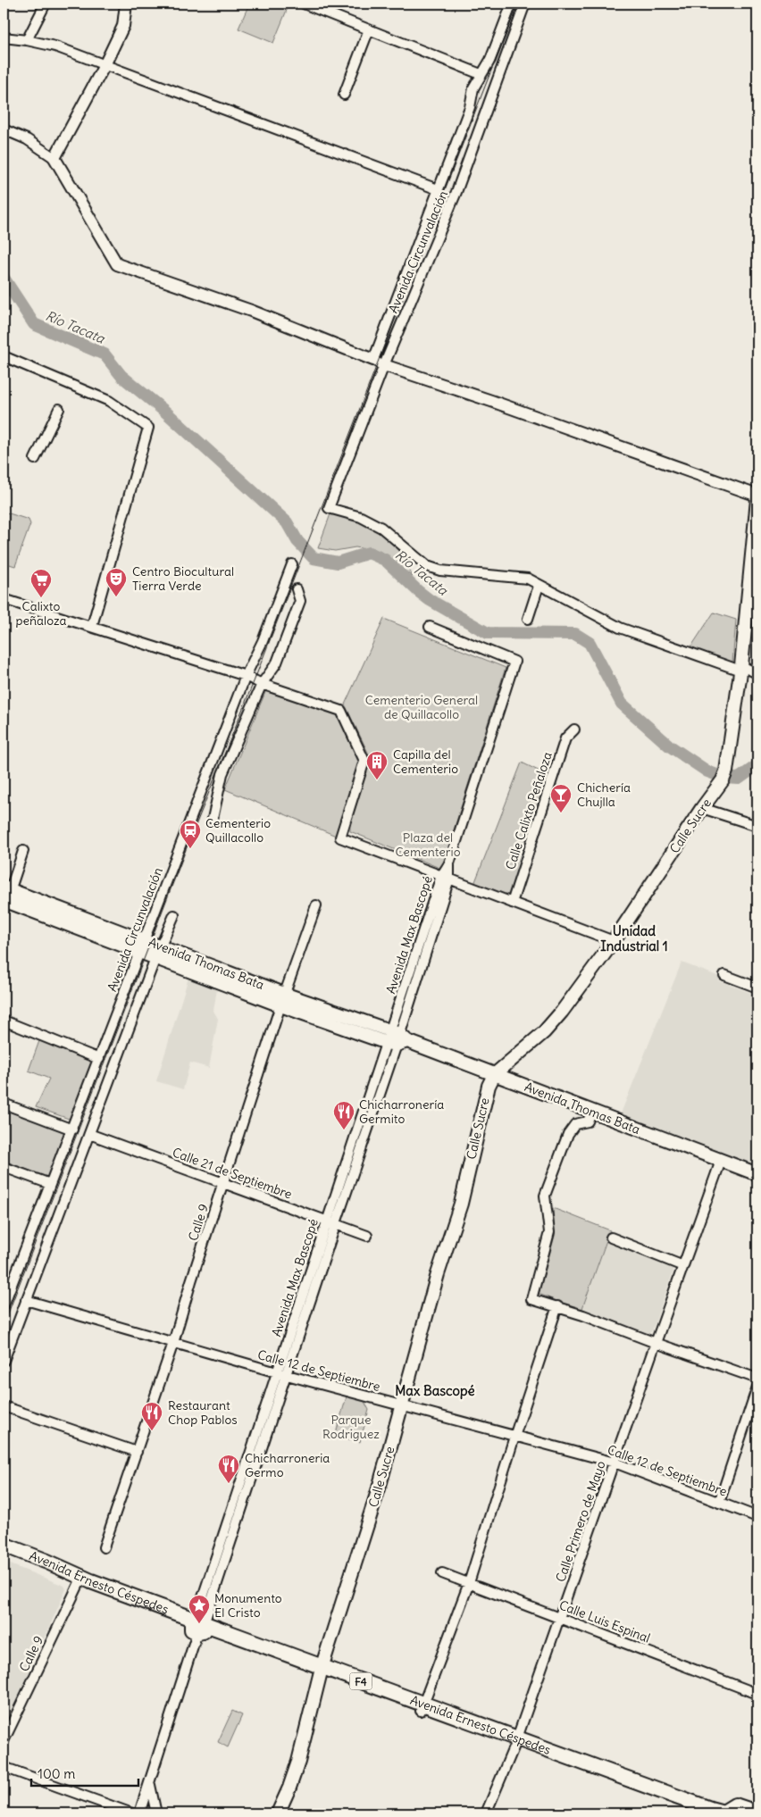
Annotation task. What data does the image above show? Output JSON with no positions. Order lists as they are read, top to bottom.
{
  "streets": {
    "highway": ["Avenida Ernesto Céspedes", "F4"],
    "main road": ["Calle Sucre", "Avenida Thomas Bata"],
    "street": [
      "Avenida Circunvalación",
      "Calle Calixto Peñaloza",
      "Avenida Max Bascopé",
      "Calle 21 de Septiembre",
      "Calle 9",
      "Calle 12 de Septiembre",
      "Calle Primero de Mayo",
      "Calle Luis Espinal"
    ]
  },
  "crossings": [
    ["Avenida Circunvalación", "Avenida Thomas Bata"],
    ["Calle Sucre", "Avenida Thomas Bata"],
    ["Calle Sucre", "Calle 12 de Septiembre"],
    ["Calle Sucre", "Avenida Ernesto Céspedes"],
    ["Avenida Max Bascopé", "Avenida Thomas Bata"],
    ["Avenida Max Bascopé", "Calle 21 de Septiembre"],
    ["Avenida Max Bascopé", "Calle 12 de Septiembre"],
    ["Avenida Max Bascopé", "Avenida Ernesto Céspedes"],
    ["Avenida Thomas Bata", "Calle 9"],
    ["Avenida Thomas Bata", "Calle Primero de Mayo"],
    ["Calle 21 de Septiembre", "Calle 9"],
    ["Calle 9", "Calle 12 de Septiembre"],
    ["Calle 9", "Avenida Ernesto Céspedes"],
    ["Calle 12 de Septiembre", "Calle Primero de Mayo"],
    ["Calle Primero de Mayo", "Avenida Ernesto Céspedes"],
    ["Calle Primero de Mayo", "Calle Luis Espinal"]
  ],
  "districts": ["Unidad Industrial 1", "Max Bascopé"],
  "water": ["Río Tacata"],
  "parks": ["Cementerio General de Quillacollo", "Plaza del Cementerio", "Parque Rodriguez"],
  "places": {
    "theatre": ["Centro Biocultural Tierra Verde"],
    "supermarket": ["Calixto peñaloza"],
    "building": ["Capilla del Cementerio"],
    "bar": ["Chichería Chujlla"],
    "station": ["Cementerio Quillacollo"],
    "restaurant": ["Chicharronería Germito", "Restaurant Chop Pablos", "Chicharroneria Germo"],
    "place": ["Monumento El Cristo"]
  },
  "scale_bar": "100 m"
}
